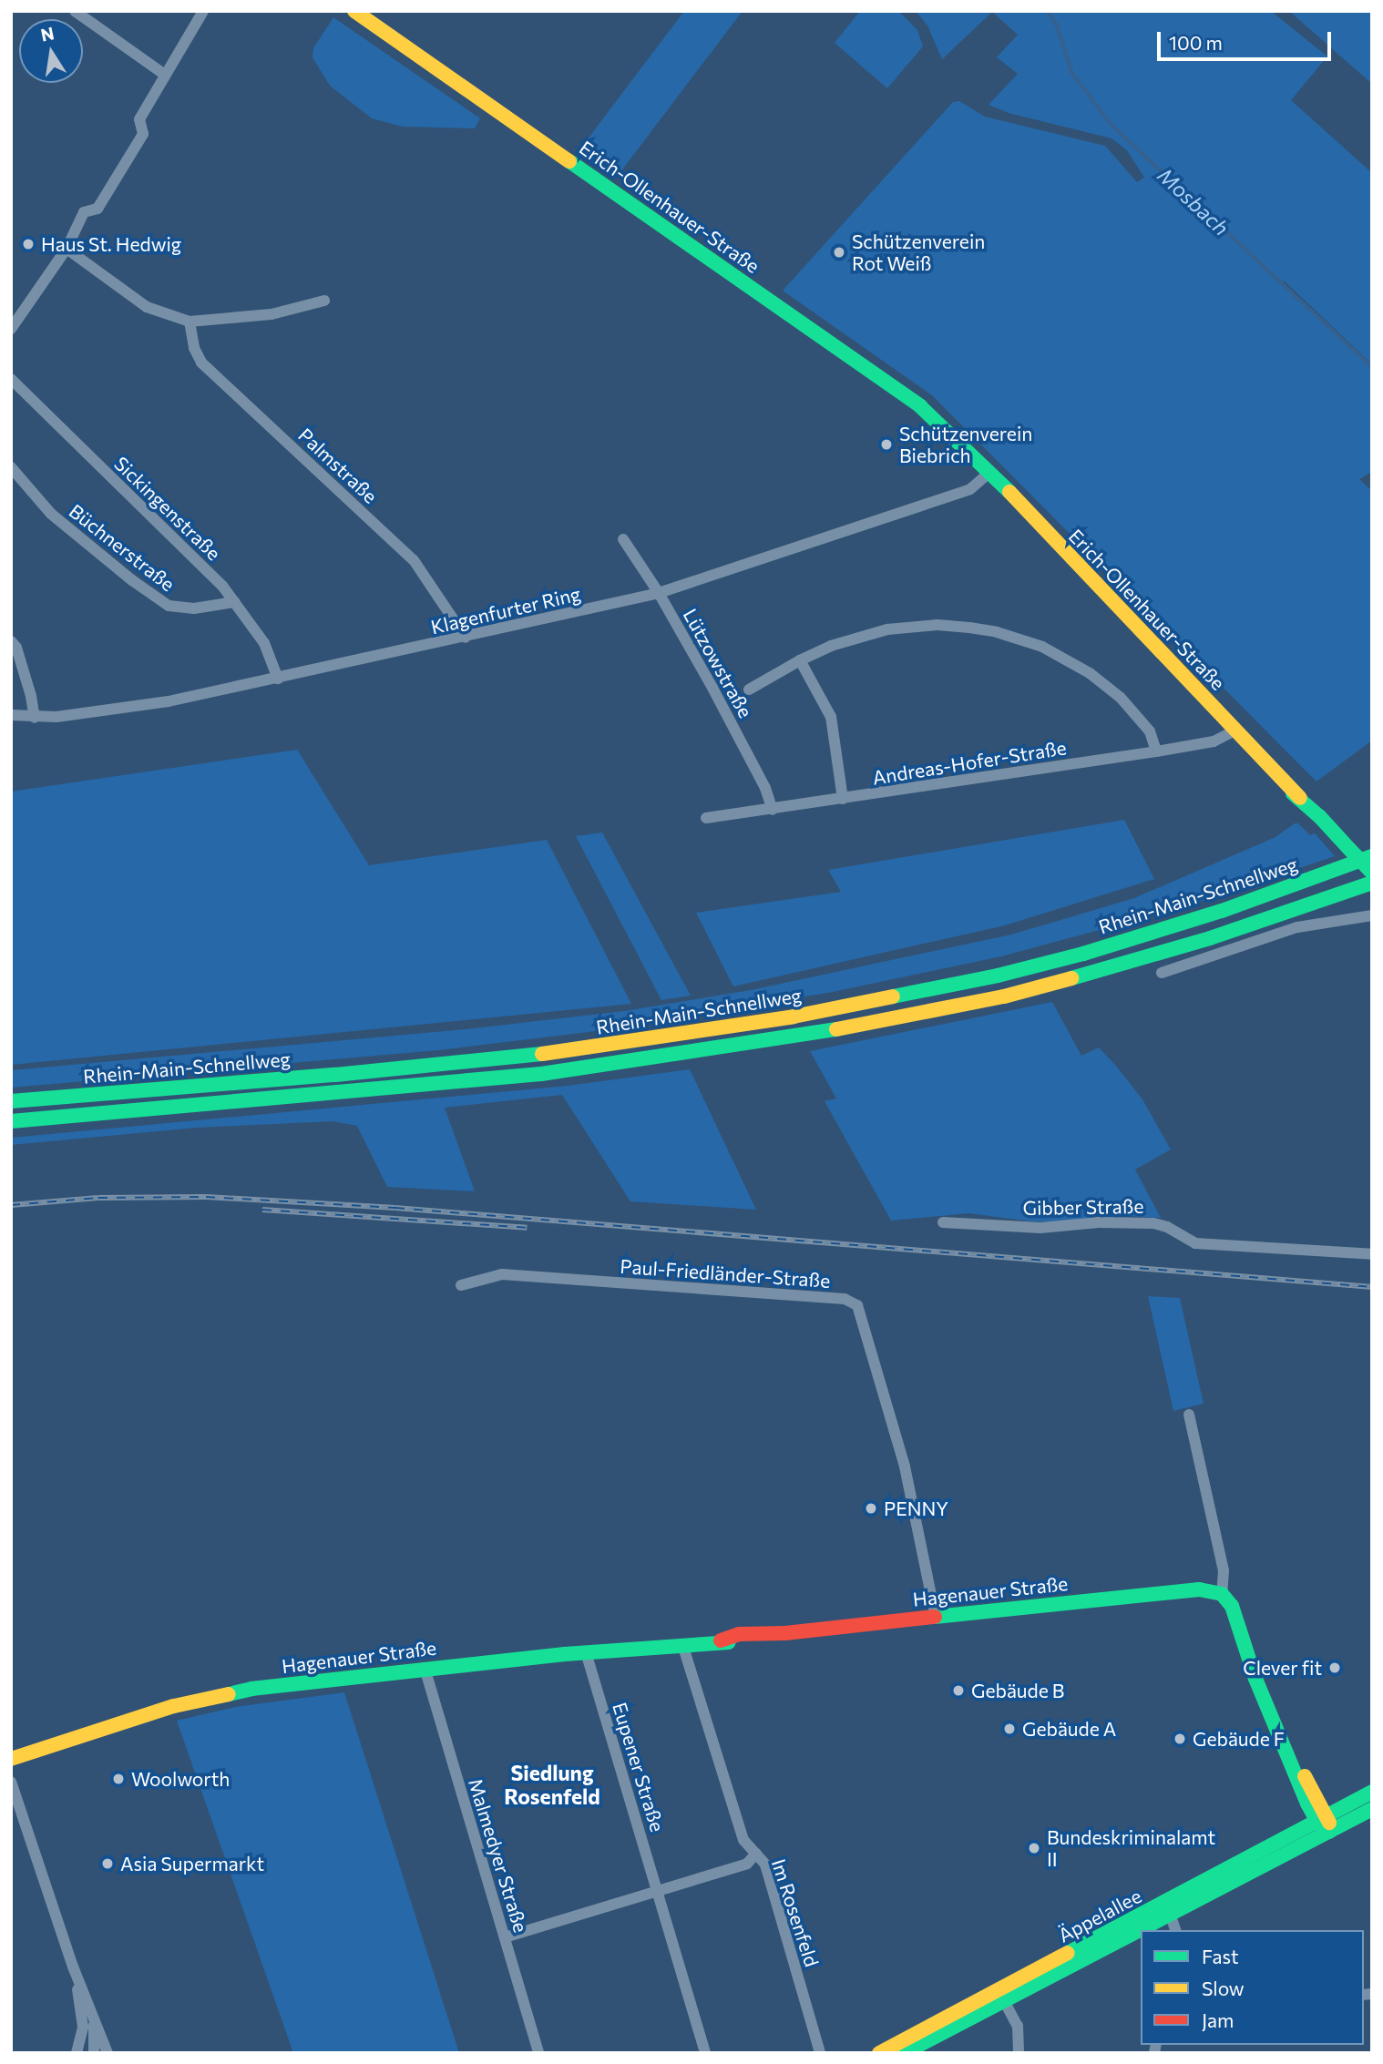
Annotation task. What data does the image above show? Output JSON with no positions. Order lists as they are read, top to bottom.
{
  "streets": {
    "main road": [
      "Erich-Ollenhauer-Straße",
      "Rhein-Main-Schnellweg",
      "Hagenauer Straße",
      "Äppelallee"
    ],
    "street": [
      "Palmstraße",
      "Sickingenstraße",
      "Büchnerstraße",
      "Klagenfurter Ring",
      "Lützowstraße",
      "Andreas-Hofer-Straße",
      "Gibber Straße",
      "Paul-Friedländer-Straße",
      "Eupener Straße",
      "Malmedyer Straße",
      "Im Rosenfeld"
    ]
  },
  "crossings": [
    ["Erich-Ollenhauer-Straße", "Klagenfurter Ring"],
    ["Erich-Ollenhauer-Straße", "Andreas-Hofer-Straße"],
    ["Palmstraße", "Klagenfurter Ring"],
    ["Sickingenstraße", "Büchnerstraße"],
    ["Sickingenstraße", "Klagenfurter Ring"],
    ["Klagenfurter Ring", "Lützowstraße"],
    ["Lützowstraße", "Andreas-Hofer-Straße"],
    ["Paul-Friedländer-Straße", "Hagenauer Straße"],
    ["Hagenauer Straße", "Eupener Straße"],
    ["Hagenauer Straße", "Malmedyer Straße"],
    ["Hagenauer Straße", "Im Rosenfeld"]
  ],
  "districts": ["Siedlung Rosenfeld"],
  "water": ["Mosbach"],
  "places": [
    "Haus St. Hedwig",
    "Schützenverein Rot Weiß",
    "Schützenverein Biebrich",
    "PENNY",
    "Clever fit",
    "Gebäude B",
    "Gebäude A",
    "Gebäude F",
    "Woolworth",
    "Bundeskriminalamt II",
    "Asia Supermarkt"
  ],
  "legend": ["Fast", "Slow", "Jam"],
  "scale_bar": "100 m",
  "north": "top"
}
